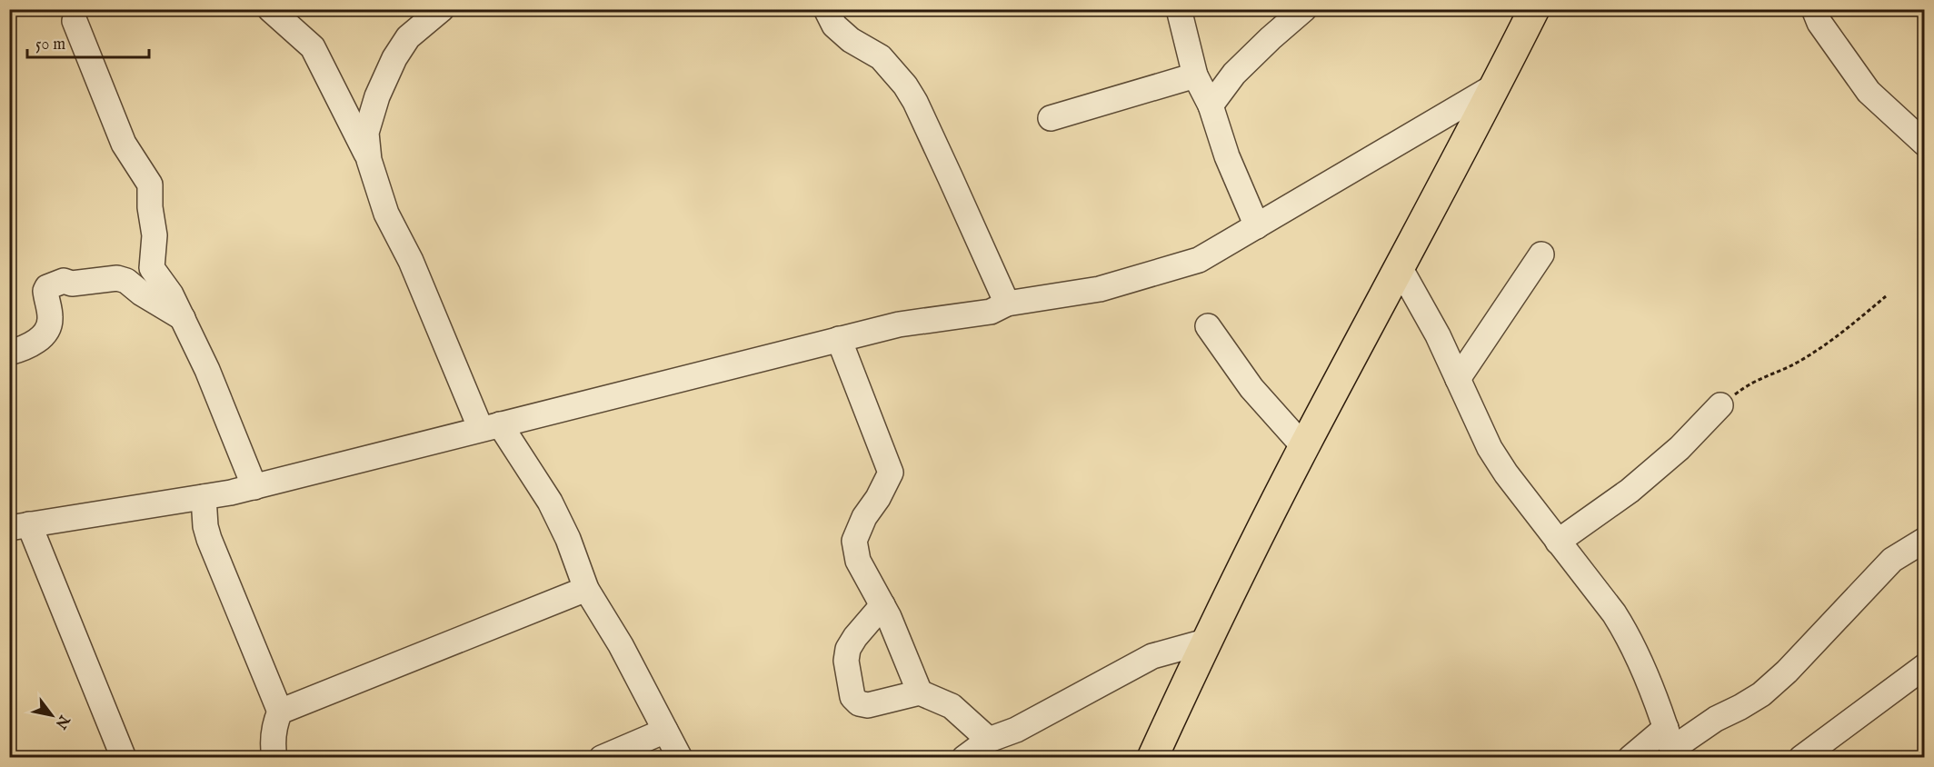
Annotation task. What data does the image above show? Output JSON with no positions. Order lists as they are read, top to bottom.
{
  "scale_bar": "50 m",
  "north": "bottom right"
}
